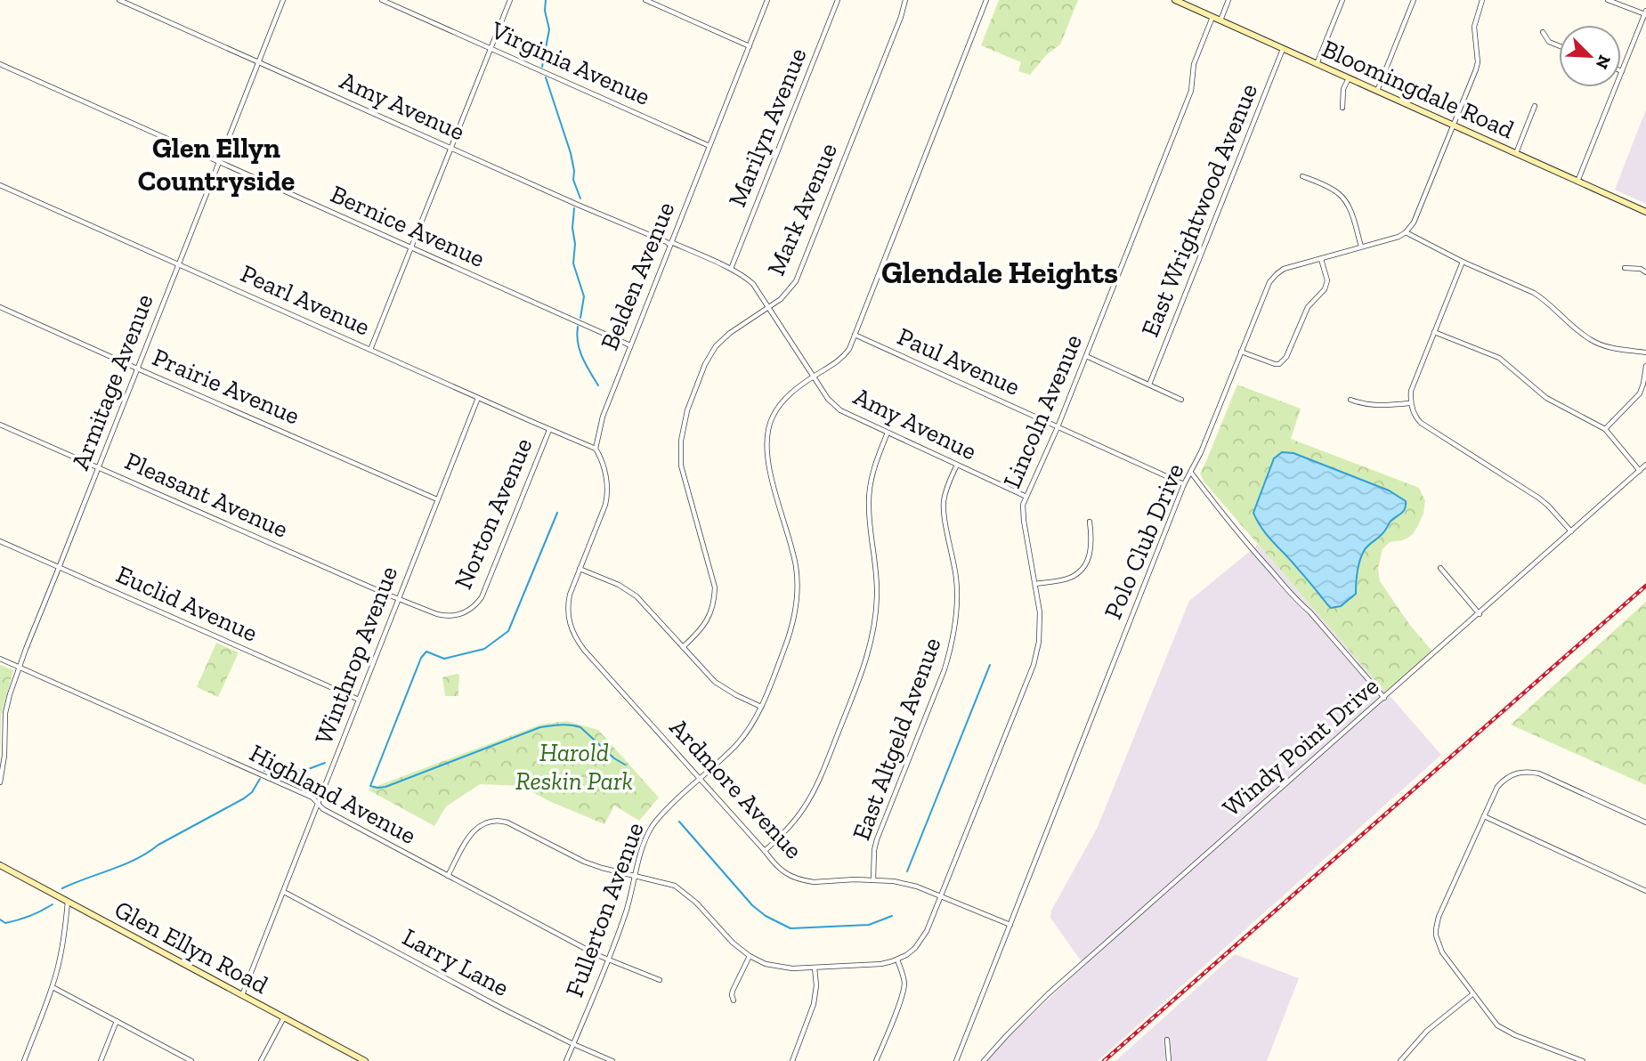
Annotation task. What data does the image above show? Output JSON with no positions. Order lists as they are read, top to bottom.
{
  "streets": {
    "main road": ["Bloomingdale Road", "Glen Ellyn Road"],
    "street": [
      "Virginia Avenue",
      "Amy Avenue",
      "Marilyn Avenue",
      "Mark Avenue",
      "East Wrightwood Avenue",
      "Bernice Avenue",
      "Belden Avenue",
      "Pearl Avenue",
      "Paul Avenue",
      "Armitage Avenue",
      "Prairie Avenue",
      "Lincoln Avenue",
      "Pleasant Avenue",
      "Norton Avenue",
      "Polo Club Drive",
      "Euclid Avenue",
      "Winthrop Avenue",
      "East Altgeld Avenue",
      "Windy Point Drive",
      "Ardmore Avenue",
      "Highland Avenue",
      "Fullerton Avenue",
      "Larry Lane"
    ]
  },
  "crossings": [
    ["Virginia Avenue", "Belden Avenue"],
    ["Bloomingdale Road", "East Wrightwood Avenue"],
    ["Bloomingdale Road", "Lincoln Avenue"],
    ["Amy Avenue", "Marilyn Avenue"],
    ["Amy Avenue", "Mark Avenue"],
    ["Amy Avenue", "Belden Avenue"],
    ["Amy Avenue", "Armitage Avenue"],
    ["Amy Avenue", "Lincoln Avenue"],
    ["Amy Avenue", "East Altgeld Avenue"],
    ["Amy Avenue", "Fullerton Avenue"],
    ["Bernice Avenue", "Belden Avenue"],
    ["Bernice Avenue", "Armitage Avenue"],
    ["Belden Avenue", "Pearl Avenue"],
    ["Pearl Avenue", "Armitage Avenue"],
    ["Pearl Avenue", "Norton Avenue"],
    ["Pearl Avenue", "Winthrop Avenue"],
    ["Paul Avenue", "Lincoln Avenue"],
    ["Paul Avenue", "Polo Club Drive"],
    ["Paul Avenue", "Fullerton Avenue"],
    ["Armitage Avenue", "Prairie Avenue"],
    ["Armitage Avenue", "Pleasant Avenue"],
    ["Armitage Avenue", "Euclid Avenue"],
    ["Armitage Avenue", "Highland Avenue"],
    ["Prairie Avenue", "Winthrop Avenue"],
    ["Lincoln Avenue", "Ardmore Avenue"],
    ["Pleasant Avenue", "Norton Avenue"],
    ["Pleasant Avenue", "Winthrop Avenue"],
    ["Norton Avenue", "Winthrop Avenue"],
    ["Polo Club Drive", "Ardmore Avenue"],
    ["Euclid Avenue", "Winthrop Avenue"],
    ["Winthrop Avenue", "Highland Avenue"],
    ["Winthrop Avenue", "Glen Ellyn Road"],
    ["Winthrop Avenue", "Larry Lane"],
    ["East Altgeld Avenue", "Ardmore Avenue"],
    ["Ardmore Avenue", "Fullerton Avenue"],
    ["Highland Avenue", "Fullerton Avenue"],
    ["Fullerton Avenue", "Larry Lane"]
  ],
  "districts": ["Glen Ellyn Countryside", "Glendale Heights"],
  "parks": ["Harold Reskin Park"],
  "north": "bottom right"
}
